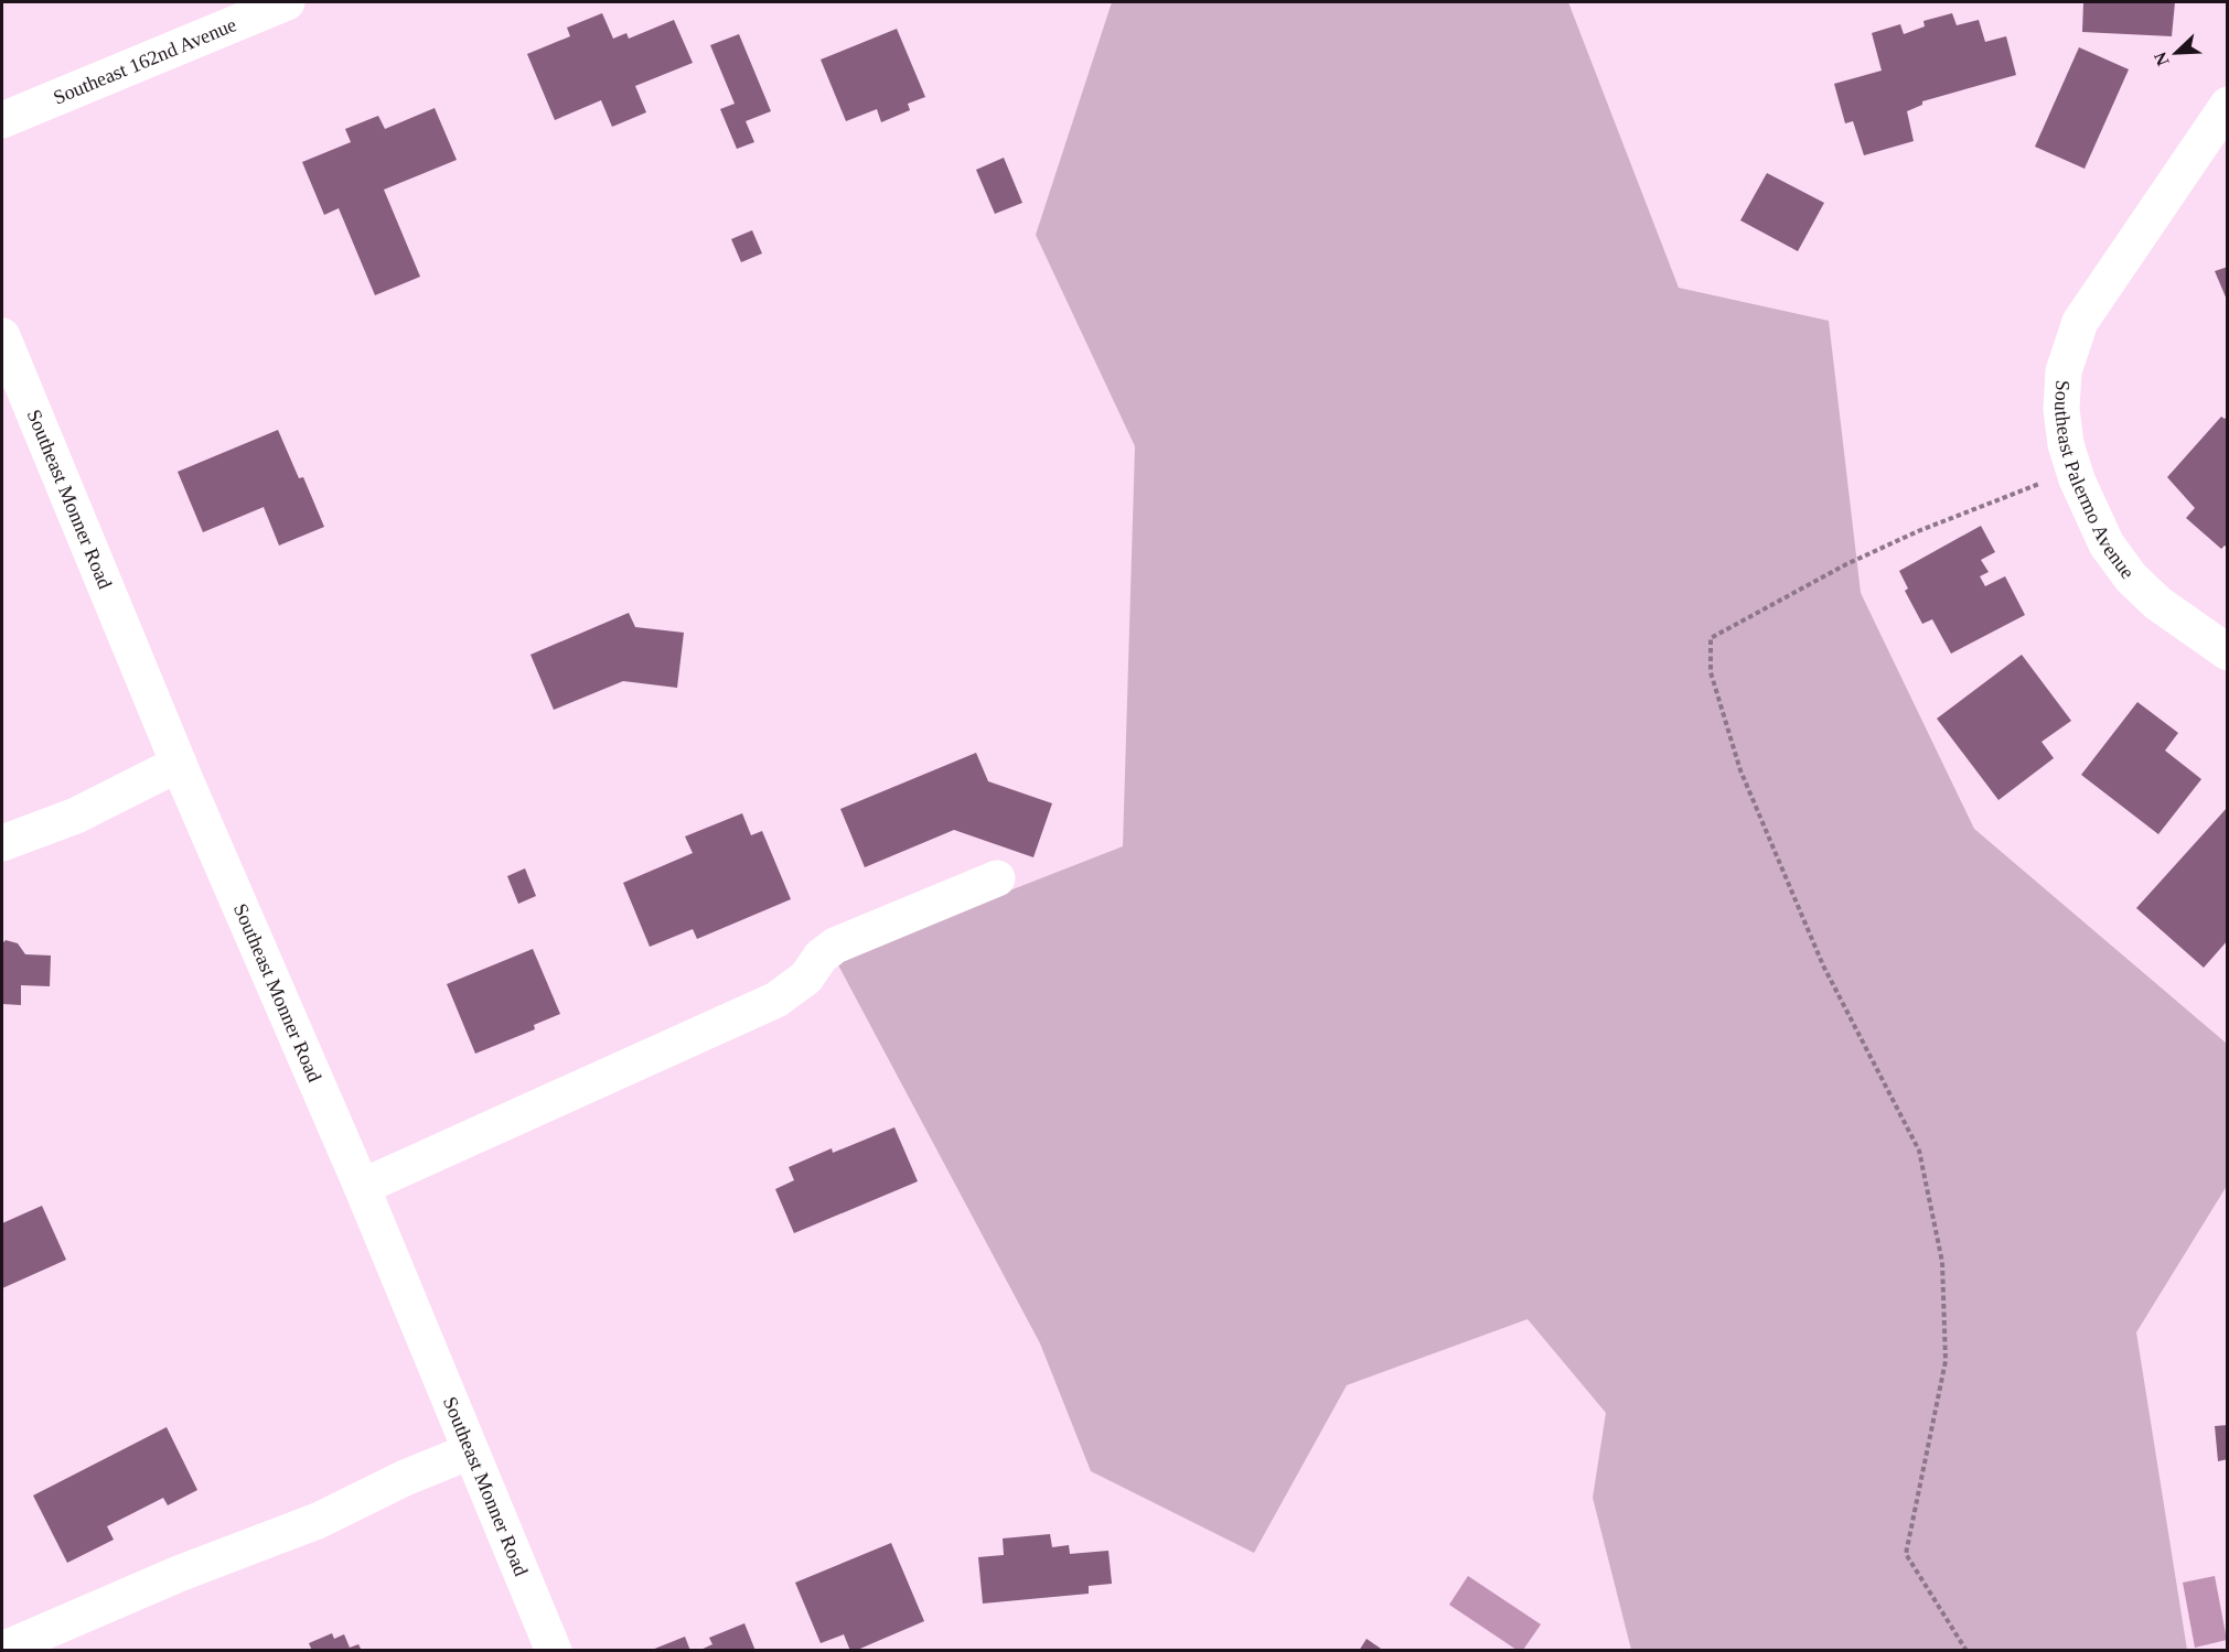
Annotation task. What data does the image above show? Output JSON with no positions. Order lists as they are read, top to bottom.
{
  "streets": {
    "street": ["Southeast 162nd Avenue", "Southeast Palermo Avenue", "Southeast Monner Road"]
  },
  "north": "bottom left"
}
